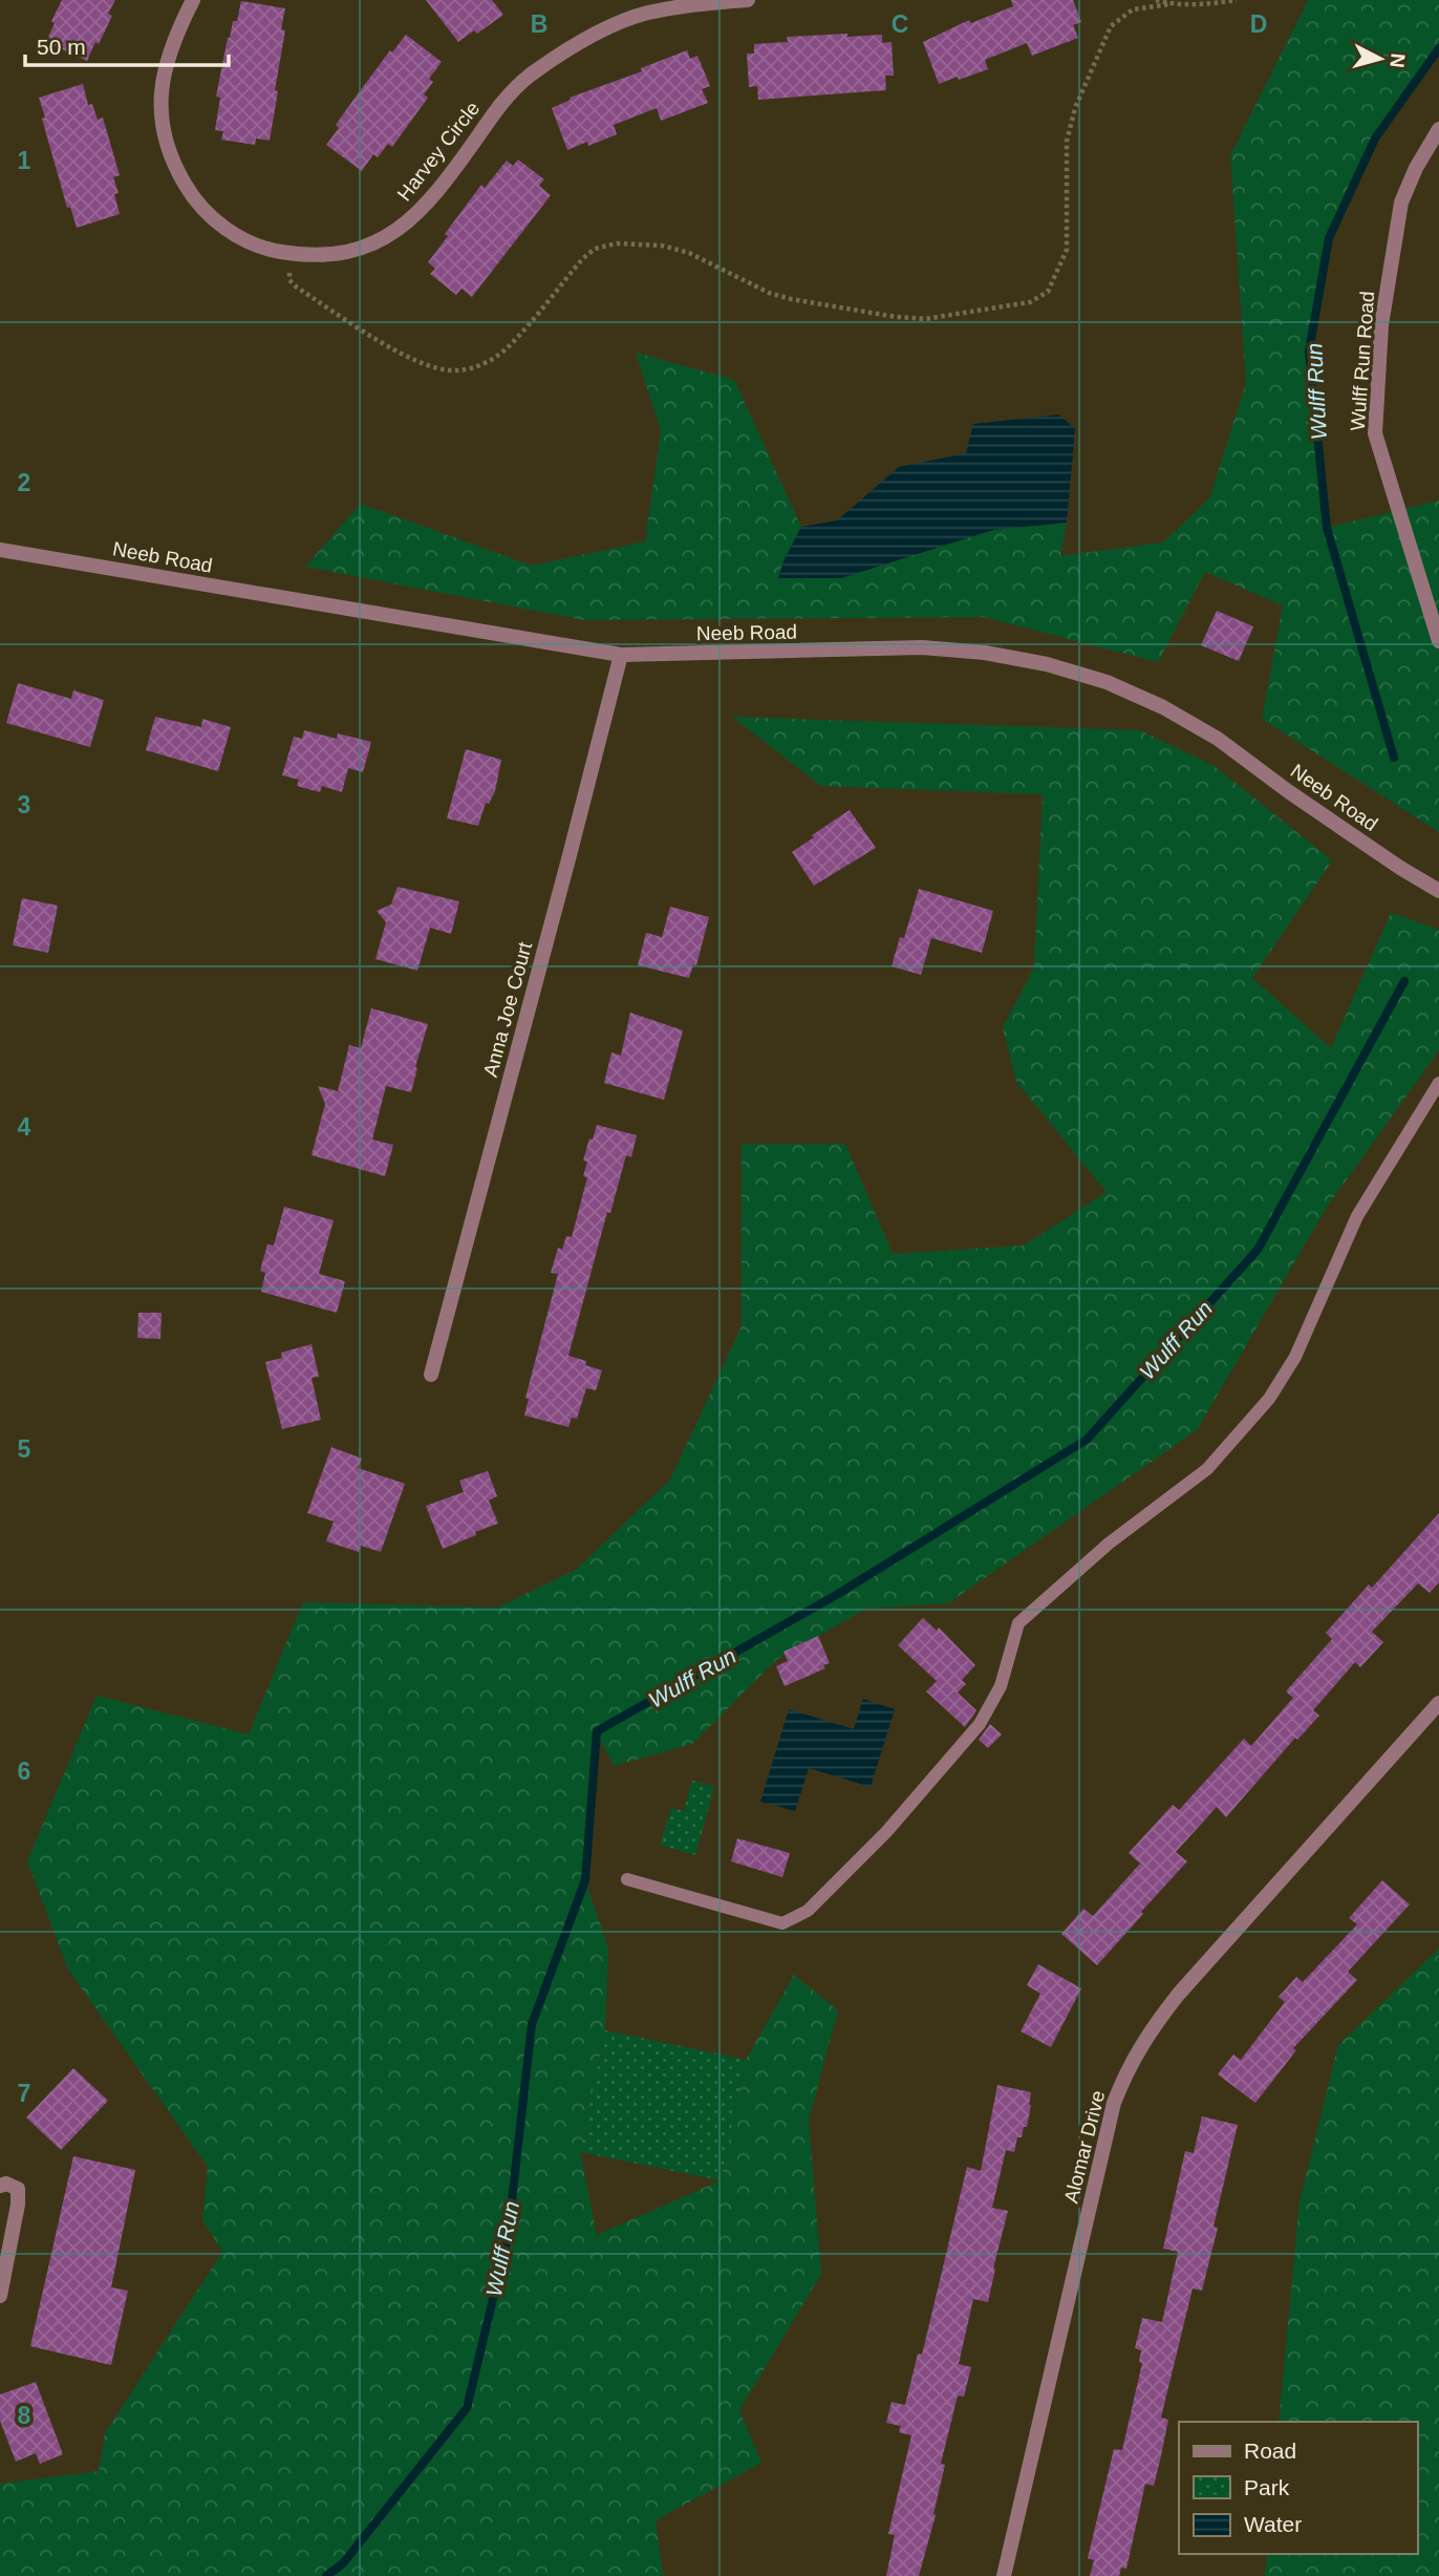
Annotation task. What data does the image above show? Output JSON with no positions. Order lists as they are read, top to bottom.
{
  "streets": {
    "street": [
      "Harvey Circle",
      "Wulff Run Road",
      "Neeb Road",
      "Anna Joe Court",
      "Alomar Drive"
    ]
  },
  "crossings": [
    ["Neeb Road", "Anna Joe Court"]
  ],
  "water": ["Wulff Run"],
  "legend": ["Road", "Park", "Water"],
  "scale_bar": "50 m",
  "north": "right",
  "grid": {
    "columns": ["B", "C", "D"],
    "rows": [
      "1",
      "2",
      "3",
      "4",
      "5",
      "6",
      "7",
      "8"
    ]
  }
}
